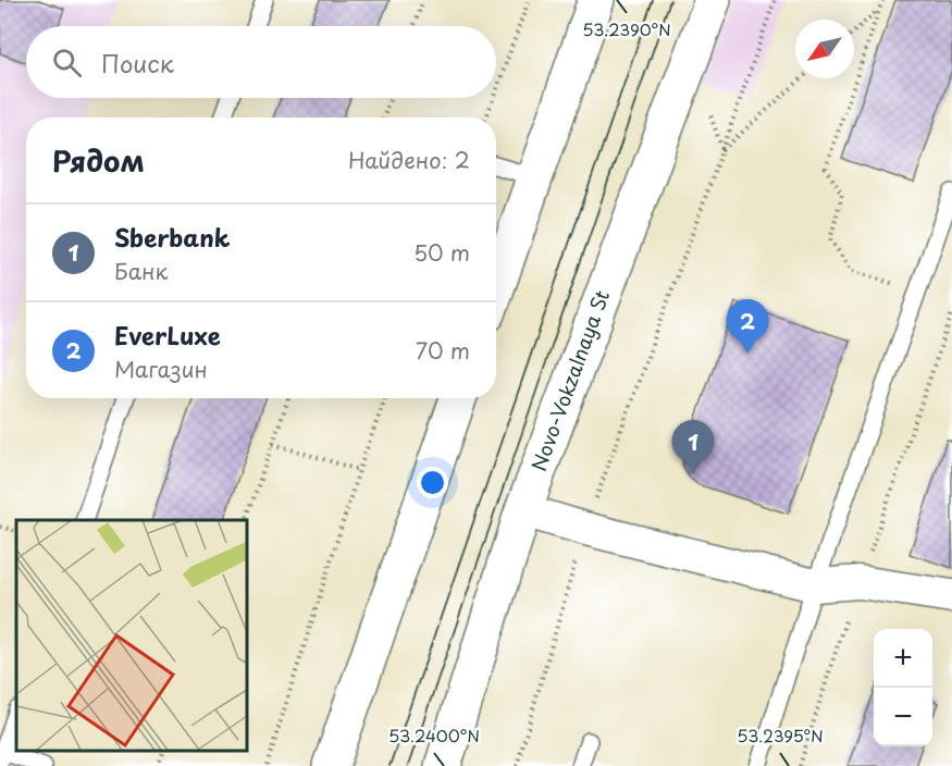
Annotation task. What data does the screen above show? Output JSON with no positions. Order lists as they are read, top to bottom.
{
  "streets": {
    "main road": ["Novo-Vokzalnaya St"]
  },
  "north": "bottom left",
  "page": {
    "search": "Поиск",
    "heading": ["Рядом", "Найдено: 2"],
    "list": [
      {
        "mark": "1",
        "name": "Sberbank",
        "note": "Банк",
        "value": "50 m"
      },
      {
        "mark": "2",
        "name": "EverLuxe",
        "note": "Магазин",
        "value": "70 m"
      }
    ],
    "pins": ["2", "1"],
    "map_buttons": ["+", "−"]
  },
  "coordinates": ["53.2390°N", "53.2400°N", "53.2395°N"]
}
